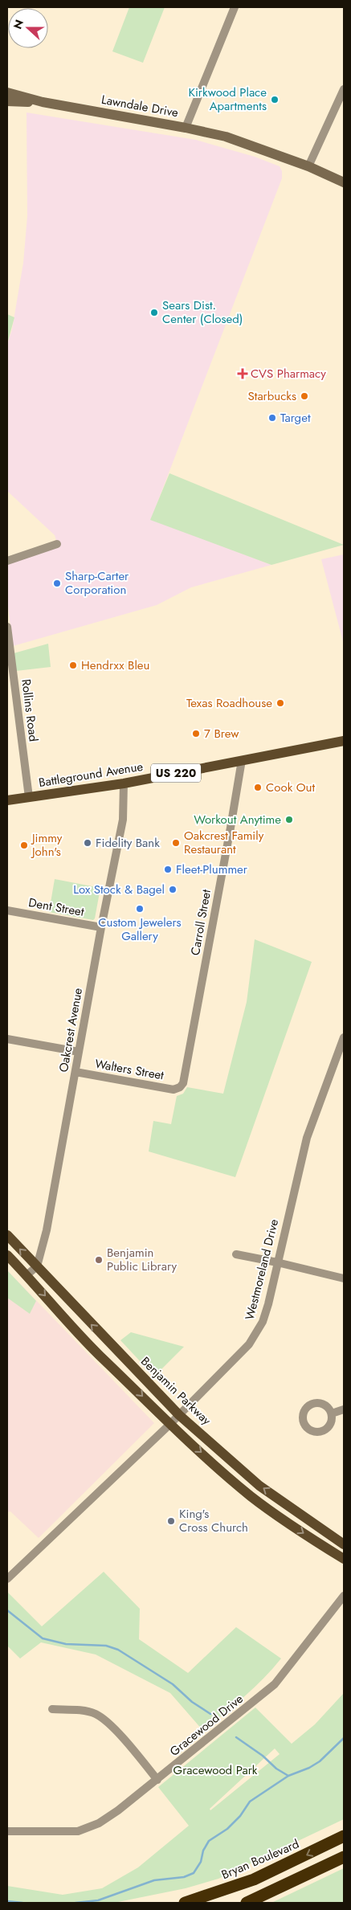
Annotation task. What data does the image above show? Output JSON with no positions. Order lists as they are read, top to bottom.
{
  "streets": {
    "highway": ["Bryan Boulevard"],
    "main road": [
      "Lawndale Drive",
      "US 220",
      "Battleground Avenue",
      "Benjamin Parkway"
    ],
    "street": [
      "Rollins Road",
      "Dent Street",
      "Carroll Street",
      "Oakcrest Avenue",
      "Walters Street",
      "Westmoreland Drive",
      "Gracewood Drive"
    ]
  },
  "crossings": [
    ["Rollins Road", "Battleground Avenue"],
    ["Battleground Avenue", "Carroll Street"],
    ["Battleground Avenue", "Oakcrest Avenue"],
    ["Dent Street", "Oakcrest Avenue"],
    ["Carroll Street", "Walters Street"],
    ["Oakcrest Avenue", "Walters Street"],
    ["Oakcrest Avenue", "Benjamin Parkway"],
    ["Westmoreland Drive", "Benjamin Parkway"]
  ],
  "parks": ["Gracewood Park"],
  "places": {
    "other": [
      "Kirkwood Place Apartments",
      "Sears Dist. Center (Closed)",
      "Starbucks",
      "Target",
      "Sharp-Carter Corporation",
      "Hendrxx Bleu",
      "Texas Roadhouse",
      "7 Brew",
      "Cook Out",
      "Workout Anytime",
      "Fidelity Bank",
      "Oakcrest Family Restaurant",
      "Jimmy John's",
      "Fleet-Plummer",
      "Lox Stock & Bagel",
      "Custom Jewelers Gallery",
      "Benjamin Public Library",
      "King's Cross Church"
    ],
    "health": ["CVS Pharmacy"]
  },
  "north": "left"
}
